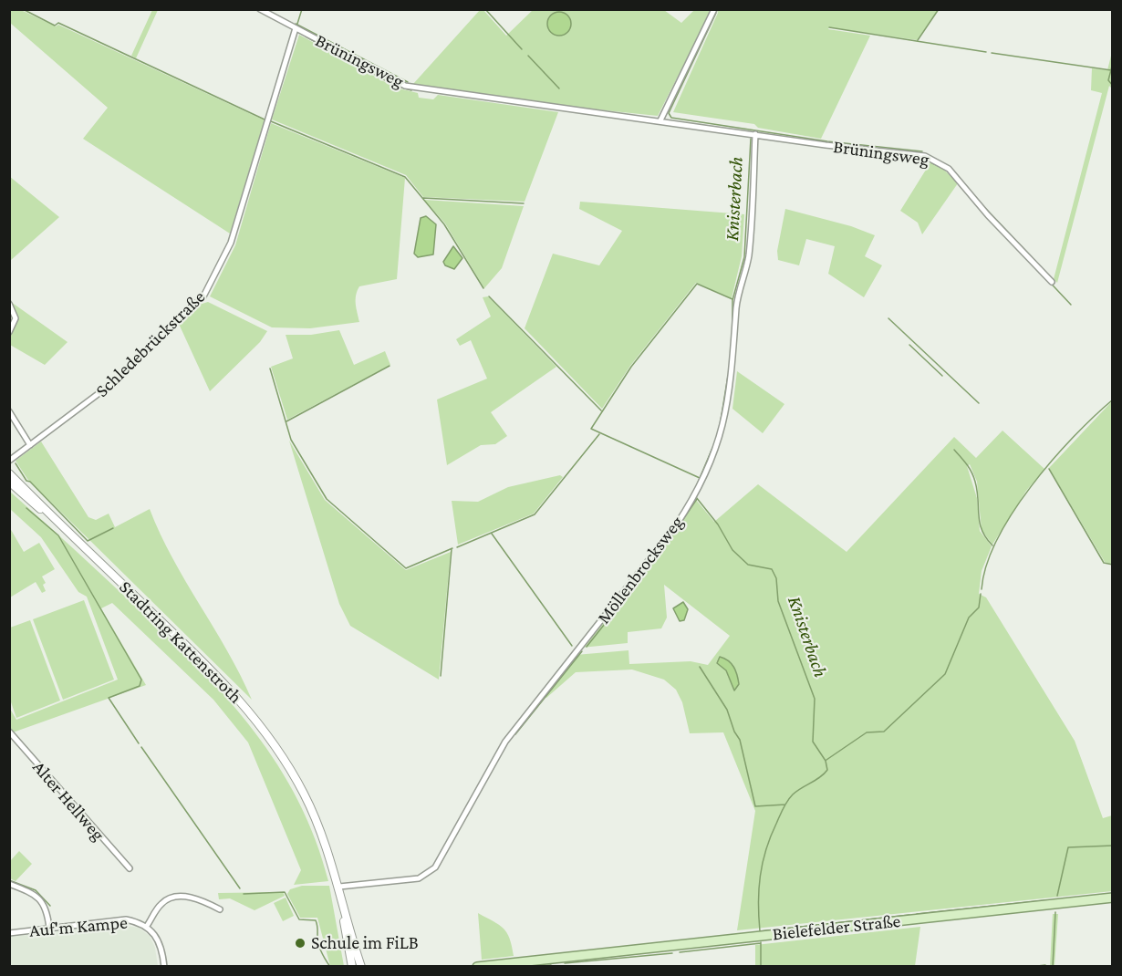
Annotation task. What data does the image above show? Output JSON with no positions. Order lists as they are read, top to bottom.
{
  "streets": {
    "main road": ["Stadtring Kattenstroth", "Bielefelder Straße"],
    "street": [
      "Brüningsweg",
      "Schledebrückstraße",
      "Möllenbrocksweg",
      "Alter Hellweg",
      "Auf'm Kampe"
    ]
  },
  "crossings": [
    ["Brüningsweg", "Schledebrückstraße"],
    ["Brüningsweg", "Möllenbrocksweg"],
    ["Möllenbrocksweg", "Stadtring Kattenstroth"]
  ],
  "water": ["Knisterbach"],
  "places": ["Schule im FiLB"]
}
